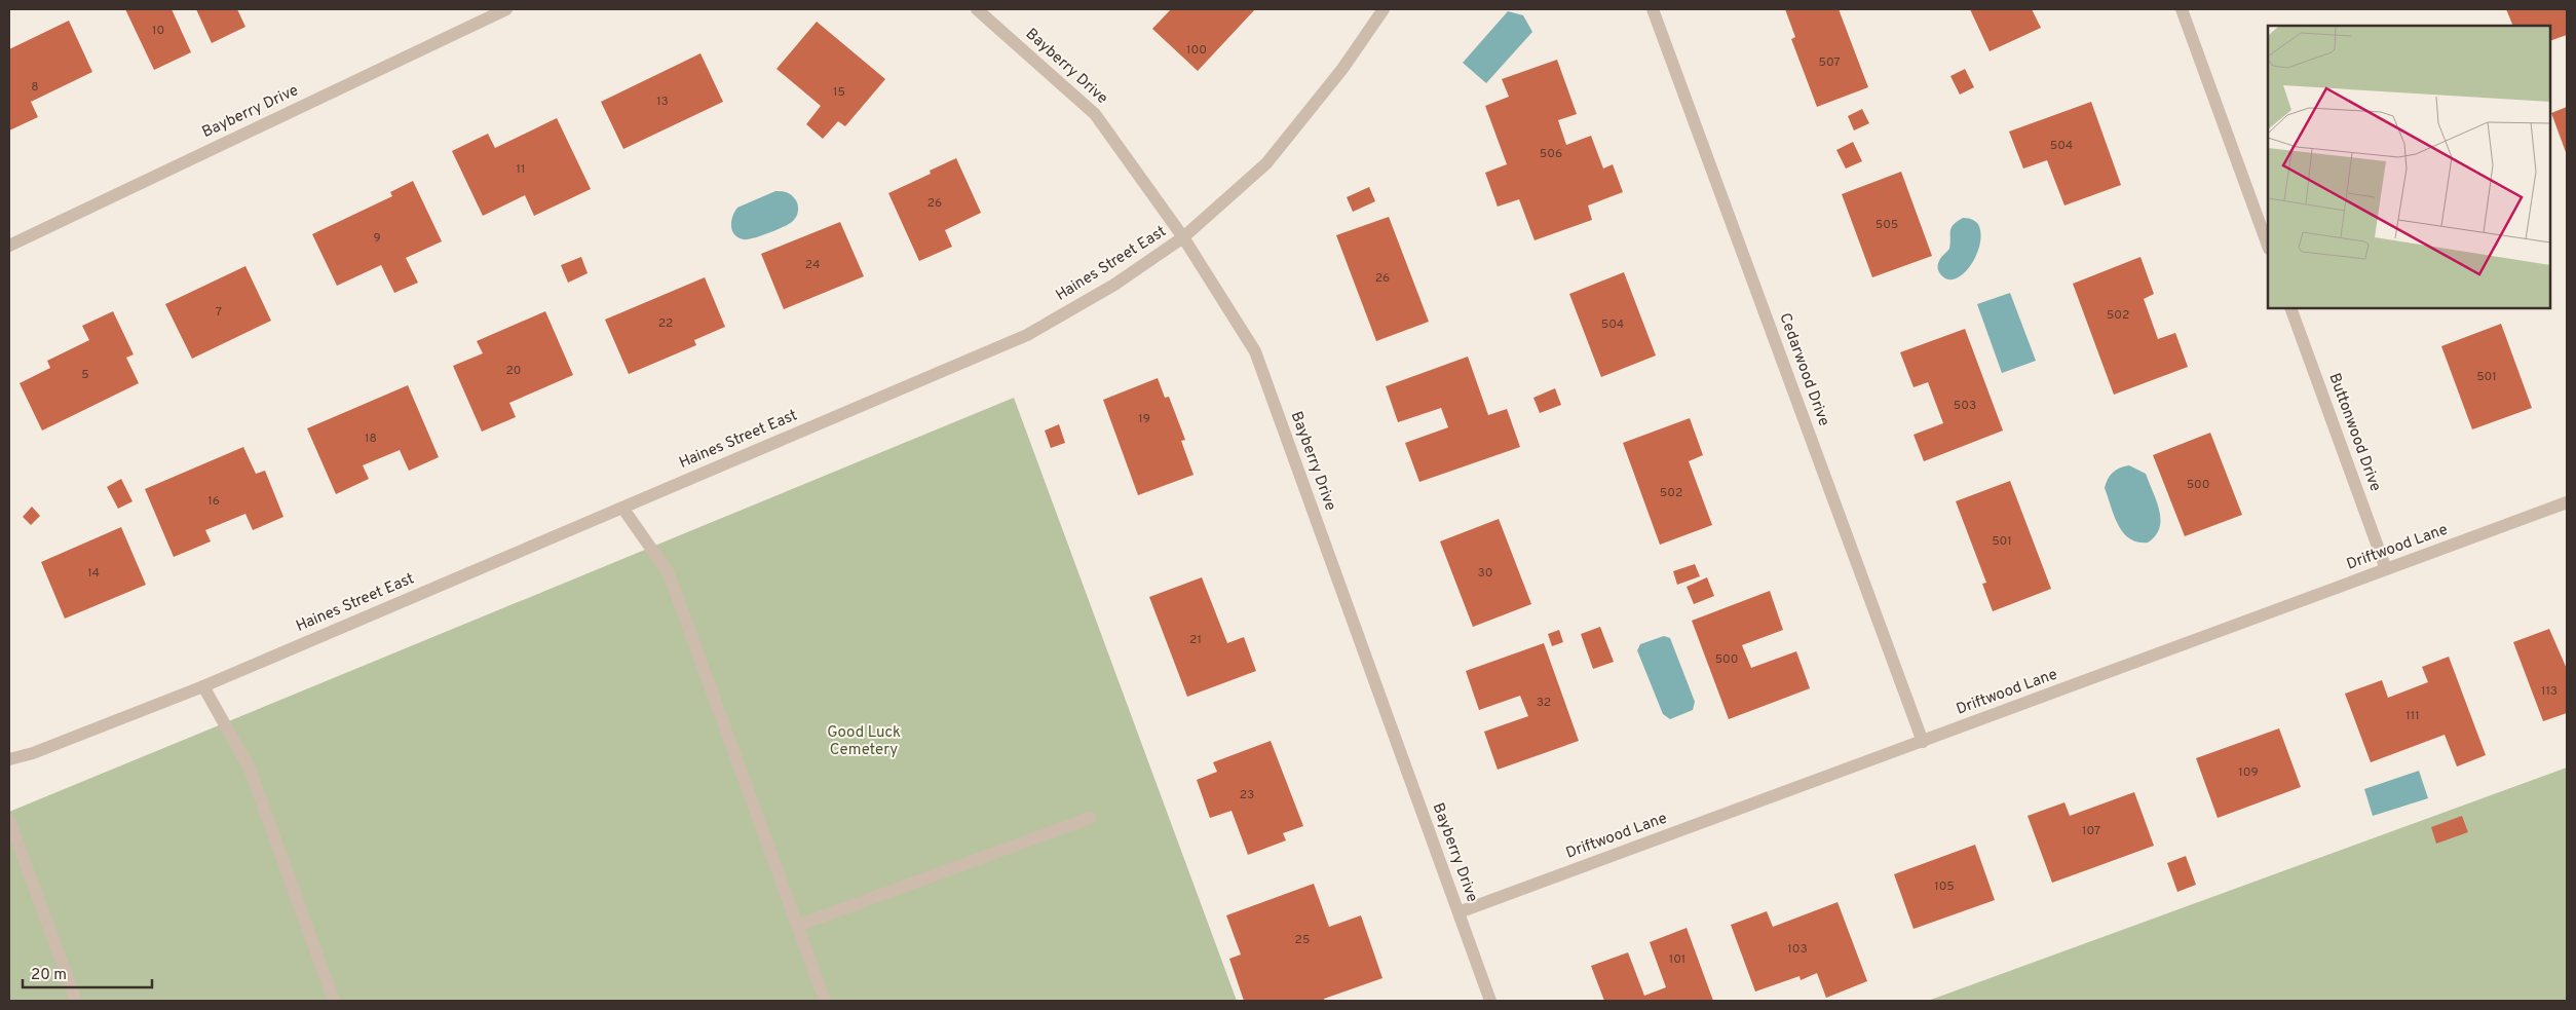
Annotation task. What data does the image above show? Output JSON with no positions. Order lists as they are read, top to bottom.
{
  "streets": {
    "street": [
      "Bayberry Drive",
      "Haines Street East",
      "Cedarwood Drive",
      "Buttonwood Drive",
      "Driftwood Lane"
    ]
  },
  "crossings": [
    ["Bayberry Drive", "Haines Street East"],
    ["Bayberry Drive", "Driftwood Lane"],
    ["Cedarwood Drive", "Driftwood Lane"],
    ["Buttonwood Drive", "Driftwood Lane"]
  ],
  "parks": ["Good Luck Cemetery"],
  "house_numbers": [
    "10",
    "100",
    "507",
    "8",
    "15",
    "13",
    "504",
    "506",
    "11",
    "26",
    "505",
    "9",
    "24",
    "26",
    "7",
    "502",
    "22",
    "504",
    "20",
    "5",
    "501",
    "503",
    "19",
    "18",
    "500",
    "502",
    "16",
    "501",
    "14",
    "30",
    "21",
    "500",
    "113",
    "32",
    "111",
    "109",
    "23",
    "107",
    "105",
    "25",
    "103",
    "101"
  ],
  "scale_bar": "20 m"
}
